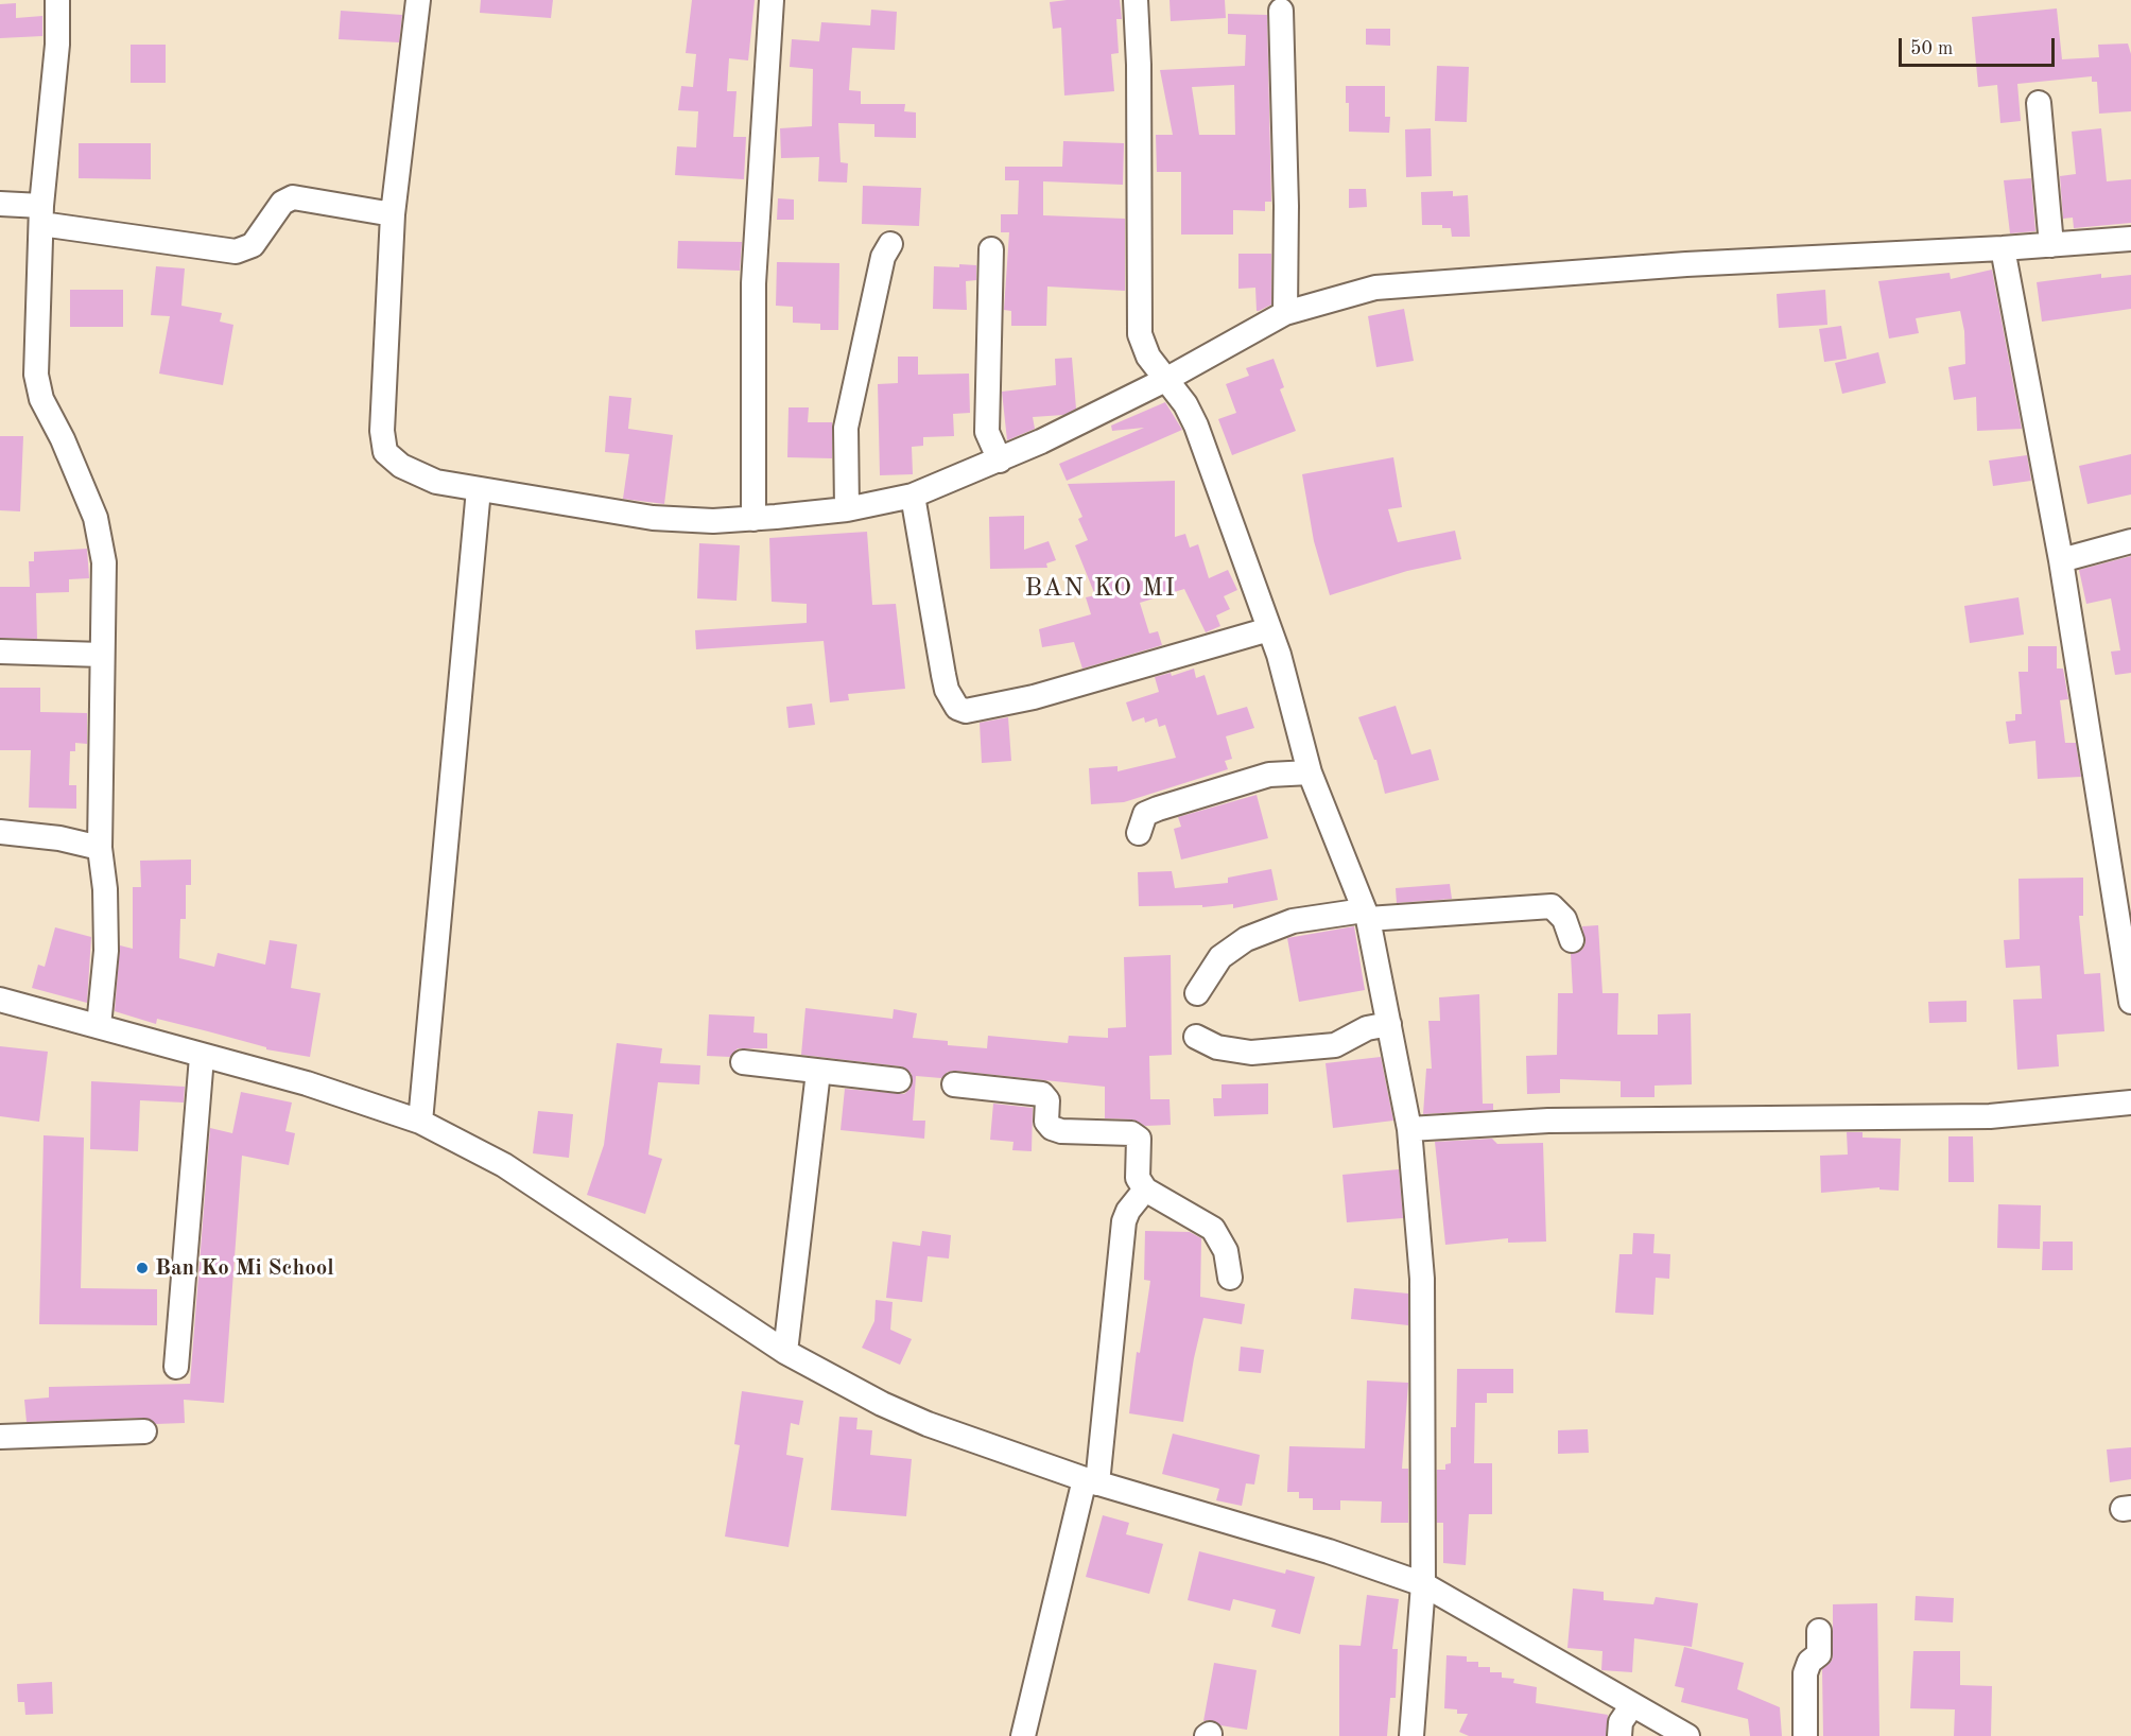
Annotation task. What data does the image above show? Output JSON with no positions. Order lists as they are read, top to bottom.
{
  "districts": ["BAN KO MI"],
  "places": ["Ban Ko Mi School"],
  "scale_bar": "50 m"
}
